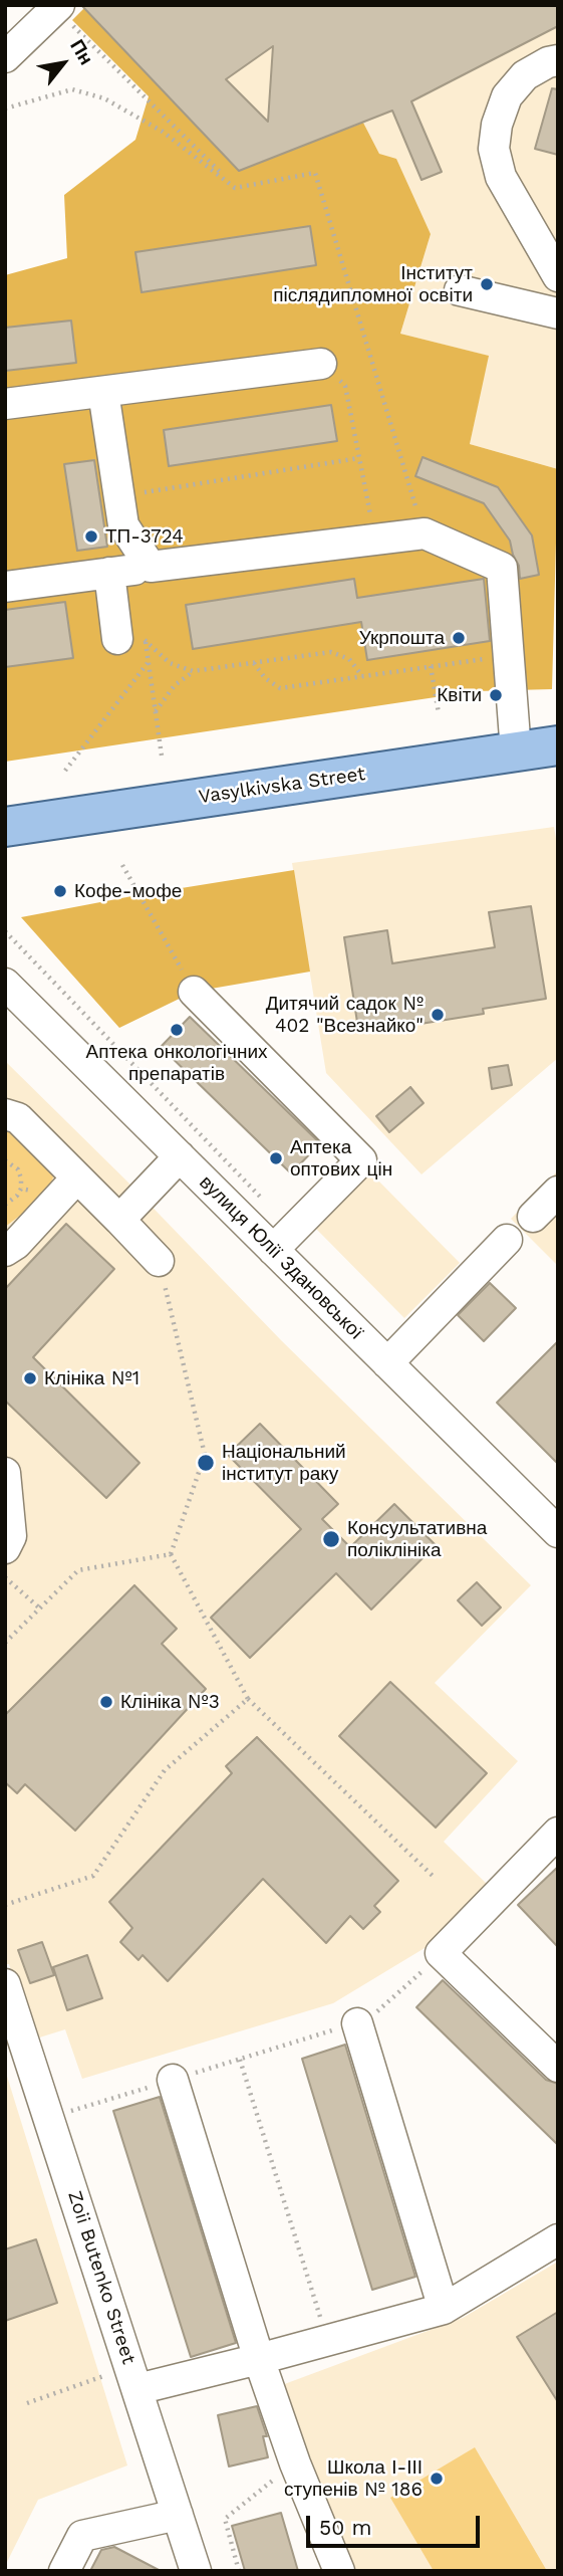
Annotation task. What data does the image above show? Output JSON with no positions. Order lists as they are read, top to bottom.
{
  "streets": {
    "main road": ["Vasylkivska Street"],
    "street": ["вулиця Юлії Здановської", "Zoii Butenko Street"]
  },
  "places": [
    "Інститут післядипломної освіти",
    "ТП-3724",
    "Укрпошта",
    "Квіти",
    "Кофе-мофе",
    "Дитячий садок № 402 \"Всезнайко\"",
    "Аптека онкологічних препаратів",
    "Аптека оптових цін",
    "Клініка №1",
    "Національний інститут раку",
    "Консультативна поліклініка",
    "Клініка №3",
    "Школа І-ІІІ ступенів № 186"
  ],
  "scale_bar": "50 m",
  "north": "top right"
}
